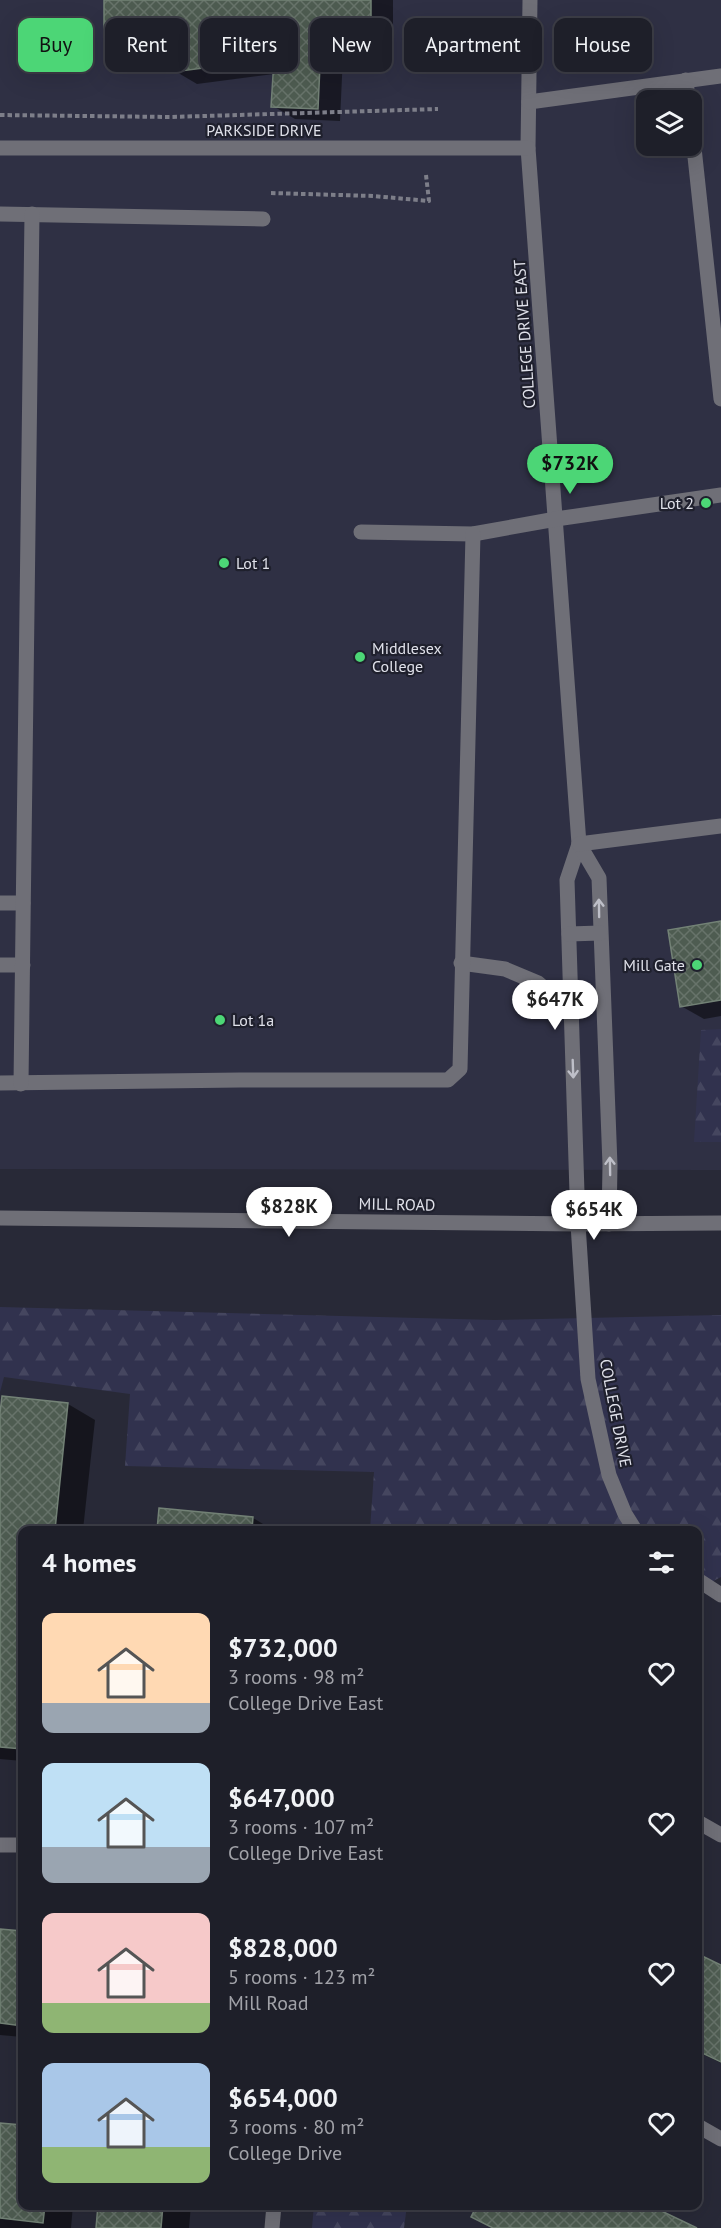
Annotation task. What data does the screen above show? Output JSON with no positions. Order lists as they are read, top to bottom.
{
  "streets": {
    "street": [
      "PARKSIDE DRIVE",
      "COLLEGE DRIVE EAST",
      "MILL ROAD",
      "COLLEGE DRIVE"
    ]
  },
  "crossings": [
    ["PARKSIDE DRIVE", "COLLEGE DRIVE EAST"],
    ["COLLEGE DRIVE EAST", "MILL ROAD"],
    ["COLLEGE DRIVE EAST", "COLLEGE DRIVE"],
    ["MILL ROAD", "COLLEGE DRIVE"]
  ],
  "places": [
    "Lot 2",
    "Lot 1",
    "Middlesex College",
    "Mill Gate",
    "Lot 1a"
  ],
  "page": {
    "chip": [
      "Buy",
      "Rent",
      "Filters",
      "New",
      "Apartment",
      "House"
    ],
    "price": [
      "$732K",
      "$647K",
      "$828K",
      "$654K"
    ],
    "heading": "4 homes",
    "list": [
      {
        "name": "$732,000",
        "note": "3 rooms · 98 m² · College Drive East"
      },
      {
        "name": "$647,000",
        "note": "3 rooms · 107 m² · College Drive East"
      },
      {
        "name": "$828,000",
        "note": "5 rooms · 123 m² · Mill Road"
      },
      {
        "name": "$654,000",
        "note": "3 rooms · 80 m² · College Drive"
      }
    ]
  }
}
